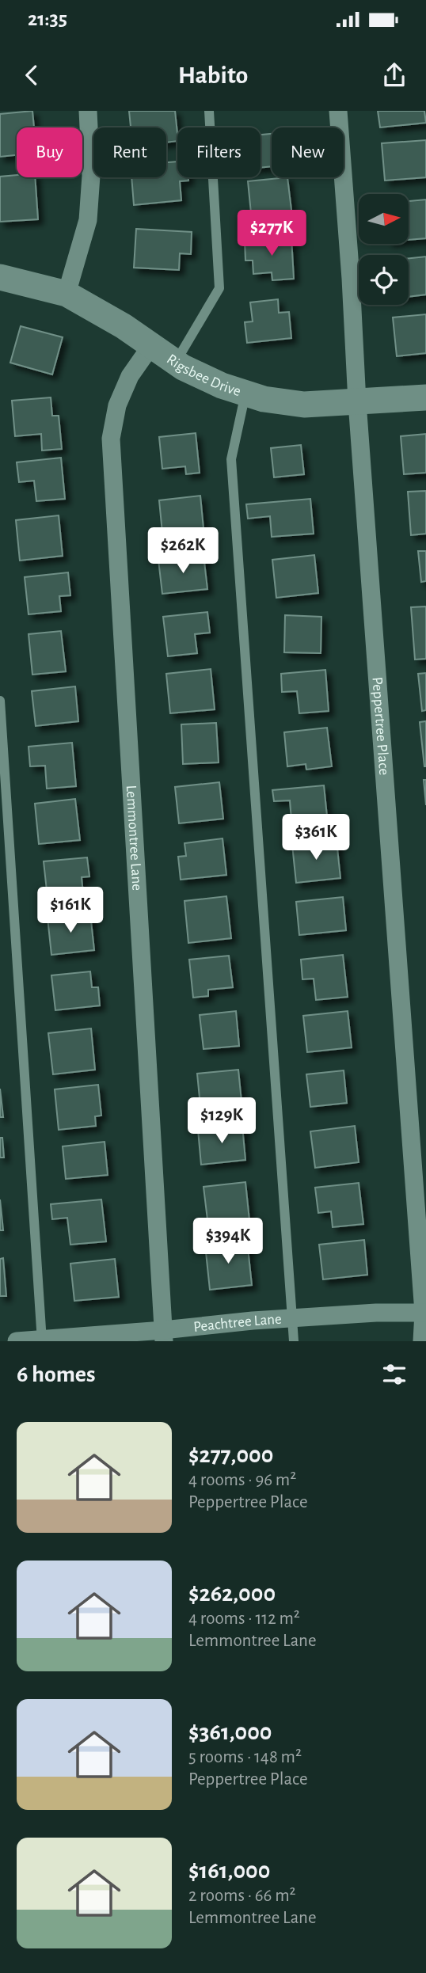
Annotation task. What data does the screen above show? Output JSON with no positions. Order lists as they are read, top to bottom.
{
  "streets": {
    "street": [
      "Rigsbee Drive",
      "Peppertree Place",
      "Lemmontree Lane",
      "Peachtree Lane"
    ]
  },
  "crossings": [
    ["Rigsbee Drive", "Peppertree Place"],
    ["Rigsbee Drive", "Lemmontree Lane"],
    ["Peppertree Place", "Peachtree Lane"],
    ["Lemmontree Lane", "Peachtree Lane"]
  ],
  "north": "right",
  "page": {
    "status": "21:35",
    "header": "Habito",
    "chip": [
      "Buy",
      "Rent",
      "Filters",
      "New"
    ],
    "price": [
      "$277K",
      "$262K",
      "$361K",
      "$161K",
      "$129K",
      "$394K"
    ],
    "heading": "6 homes",
    "list": [
      {
        "name": "$277,000",
        "note": "4 rooms · 96 m² · Peppertree Place"
      },
      {
        "name": "$262,000",
        "note": "4 rooms · 112 m² · Lemmontree Lane"
      },
      {
        "name": "$361,000",
        "note": "5 rooms · 148 m² · Peppertree Place"
      },
      {
        "name": "$161,000",
        "note": "2 rooms · 66 m² · Lemmontree Lane"
      }
    ]
  }
}
